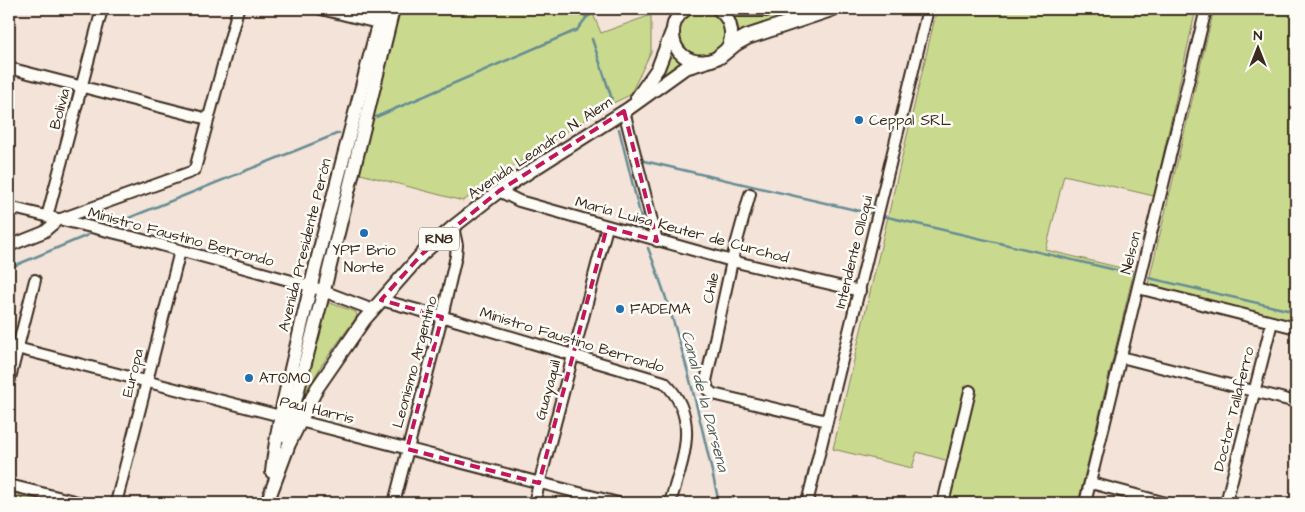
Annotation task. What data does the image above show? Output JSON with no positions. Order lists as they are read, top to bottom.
{
  "streets": {
    "highway": ["RN8"],
    "main road": ["Avenida Leandro N. Alem", "Avenida Presidente Perón"],
    "street": [
      "Bolivia",
      "María Luisa Keuter de Curchod",
      "Ministro Faustino Berrondo",
      "Intendente Olloqui",
      "Nelson",
      "Chile",
      "Leonismo Argentino",
      "Europa",
      "Guayaquil",
      "Doctor Tallaferro",
      "Paul Harris"
    ]
  },
  "crossings": [
    ["Bolivia", "Ministro Faustino Berrondo"],
    ["Avenida Leandro N. Alem", "María Luisa Keuter de Curchod"],
    ["Avenida Leandro N. Alem", "Ministro Faustino Berrondo"],
    ["Avenida Leandro N. Alem", "RN8"],
    ["Avenida Leandro N. Alem", "Avenida Presidente Perón"],
    ["Avenida Leandro N. Alem", "Leonismo Argentino"],
    ["Avenida Leandro N. Alem", "Paul Harris"],
    ["María Luisa Keuter de Curchod", "Intendente Olloqui"],
    ["María Luisa Keuter de Curchod", "Chile"],
    ["María Luisa Keuter de Curchod", "Guayaquil"],
    ["Ministro Faustino Berrondo", "Avenida Presidente Perón"],
    ["Ministro Faustino Berrondo", "Leonismo Argentino"],
    ["Ministro Faustino Berrondo", "Europa"],
    ["Ministro Faustino Berrondo", "Guayaquil"],
    ["Avenida Presidente Perón", "Paul Harris"],
    ["Intendente Olloqui", "Chile"],
    ["Leonismo Argentino", "Paul Harris"],
    ["Europa", "Paul Harris"],
    ["Guayaquil", "Paul Harris"]
  ],
  "water": ["Canal de la Darsena"],
  "places": [
    "Ceppal SRL",
    "YPF Brio Norte",
    "FADEMA",
    "ATOMO"
  ],
  "north": "top"
}
